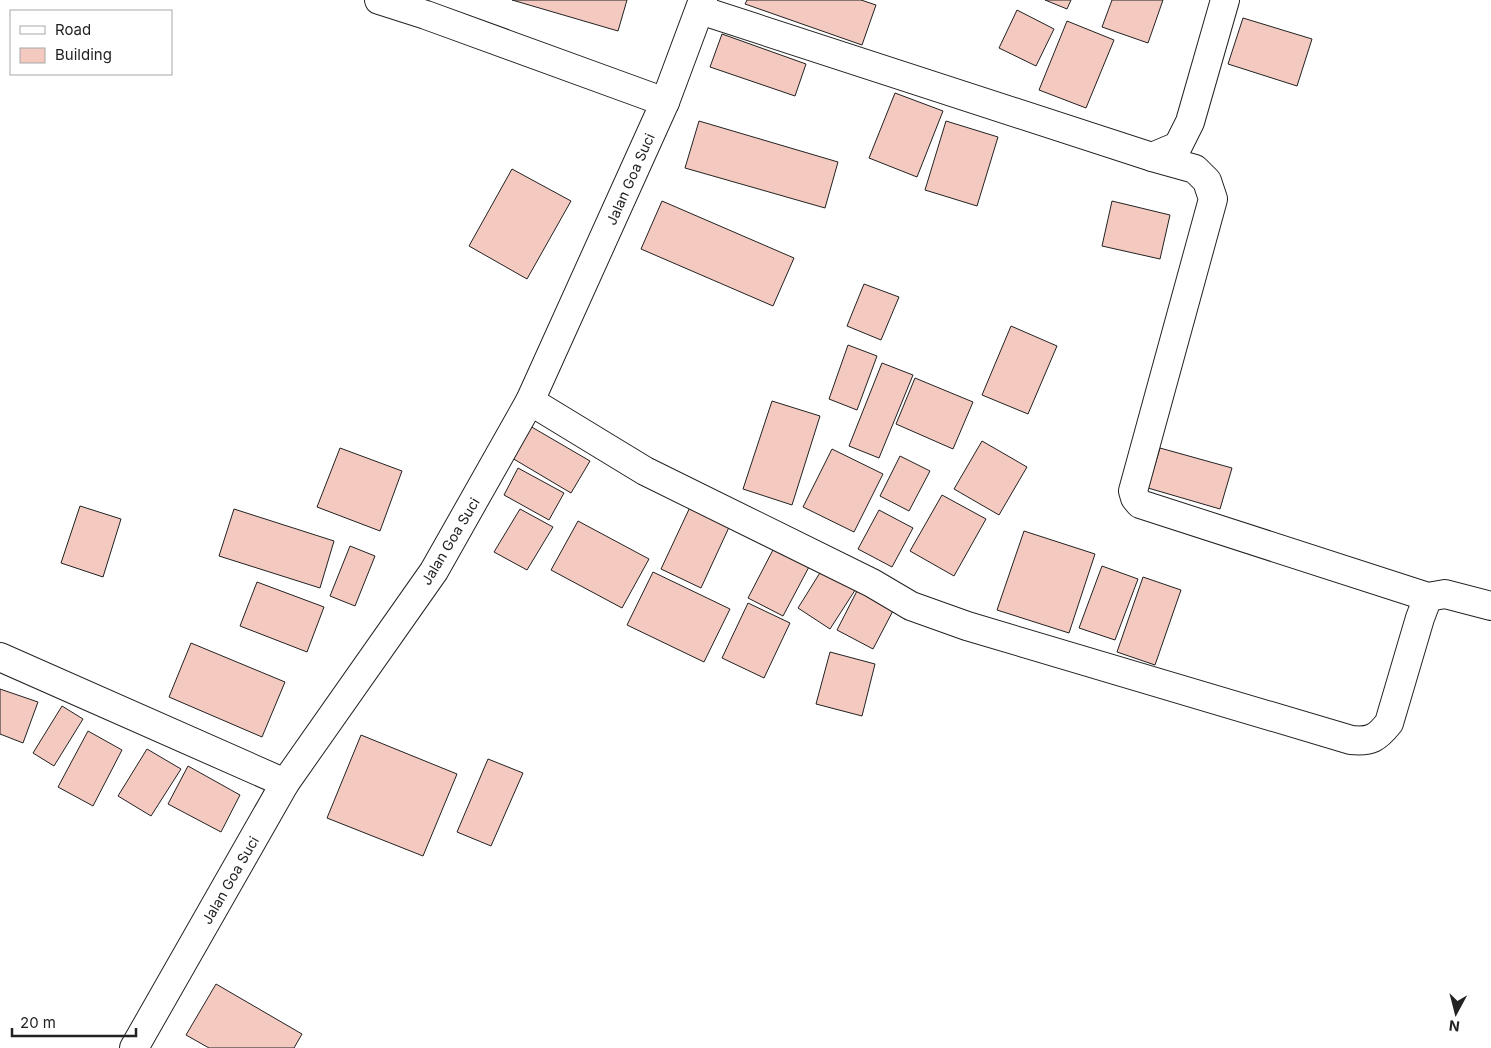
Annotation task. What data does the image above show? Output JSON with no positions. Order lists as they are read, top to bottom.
{
  "streets": {
    "street": ["Jalan Goa Suci"]
  },
  "legend": ["Road", "Building"],
  "scale_bar": "20 m",
  "north": "bottom"
}
